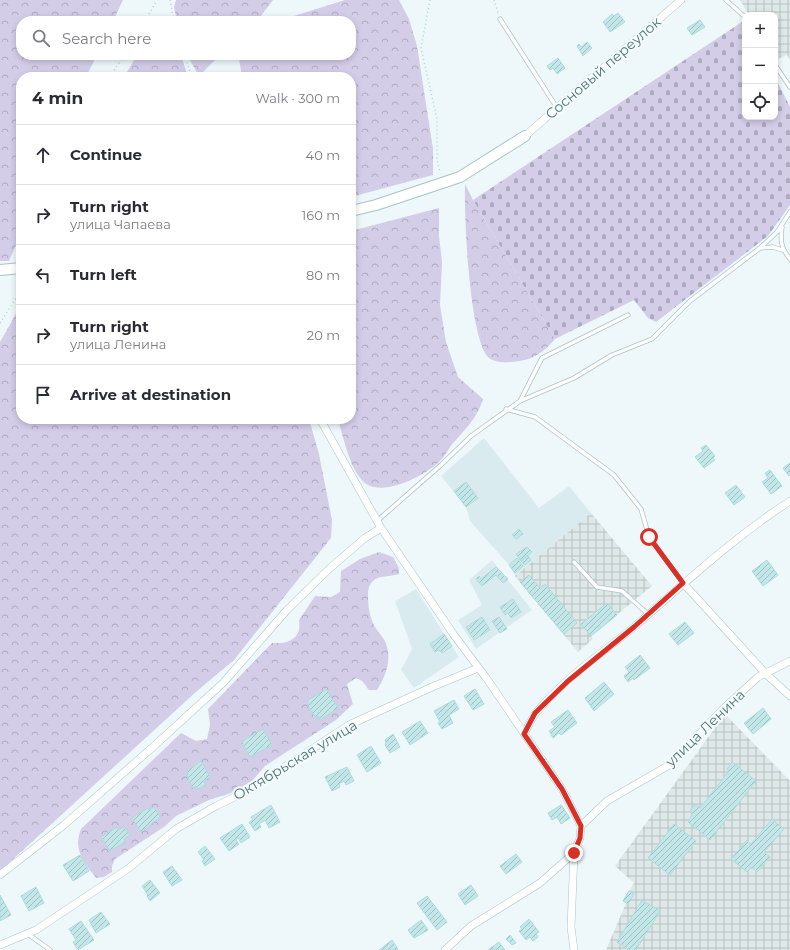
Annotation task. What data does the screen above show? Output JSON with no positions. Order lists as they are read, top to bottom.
{
  "streets": {
    "street": ["Сосновый переулок", "улица Ленина", "Октябрьская улица"]
  },
  "page": {
    "map_buttons": ["+", "−"],
    "search": "Search here",
    "heading": ["4 min", "Walk · 300 m"],
    "list": [
      ["Continue", "40 m"],
      ["Turn right", "улица Чапаева", "160 m"],
      ["Turn left", "80 m"],
      ["Turn right", "улица Ленина", "20 m"],
      "Arrive at destination"
    ]
  }
}
